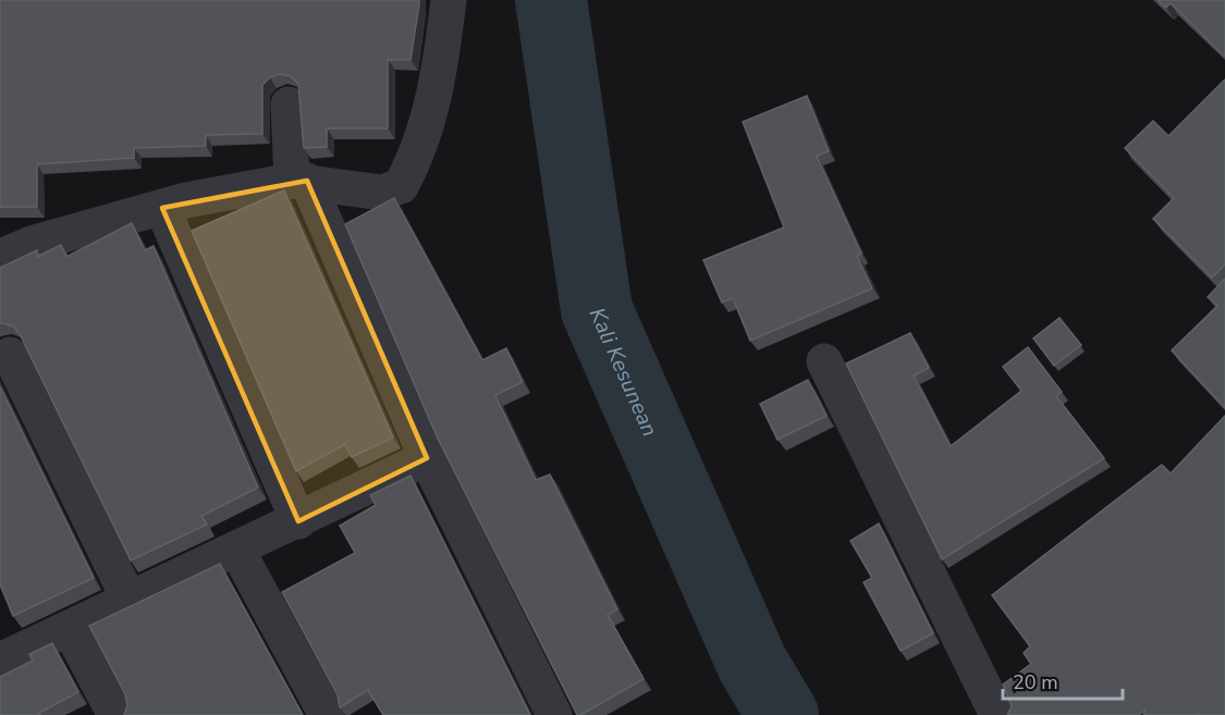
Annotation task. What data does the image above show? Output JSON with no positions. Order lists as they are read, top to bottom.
{
  "water": ["Kali Kesunean"],
  "scale_bar": "20 m"
}
